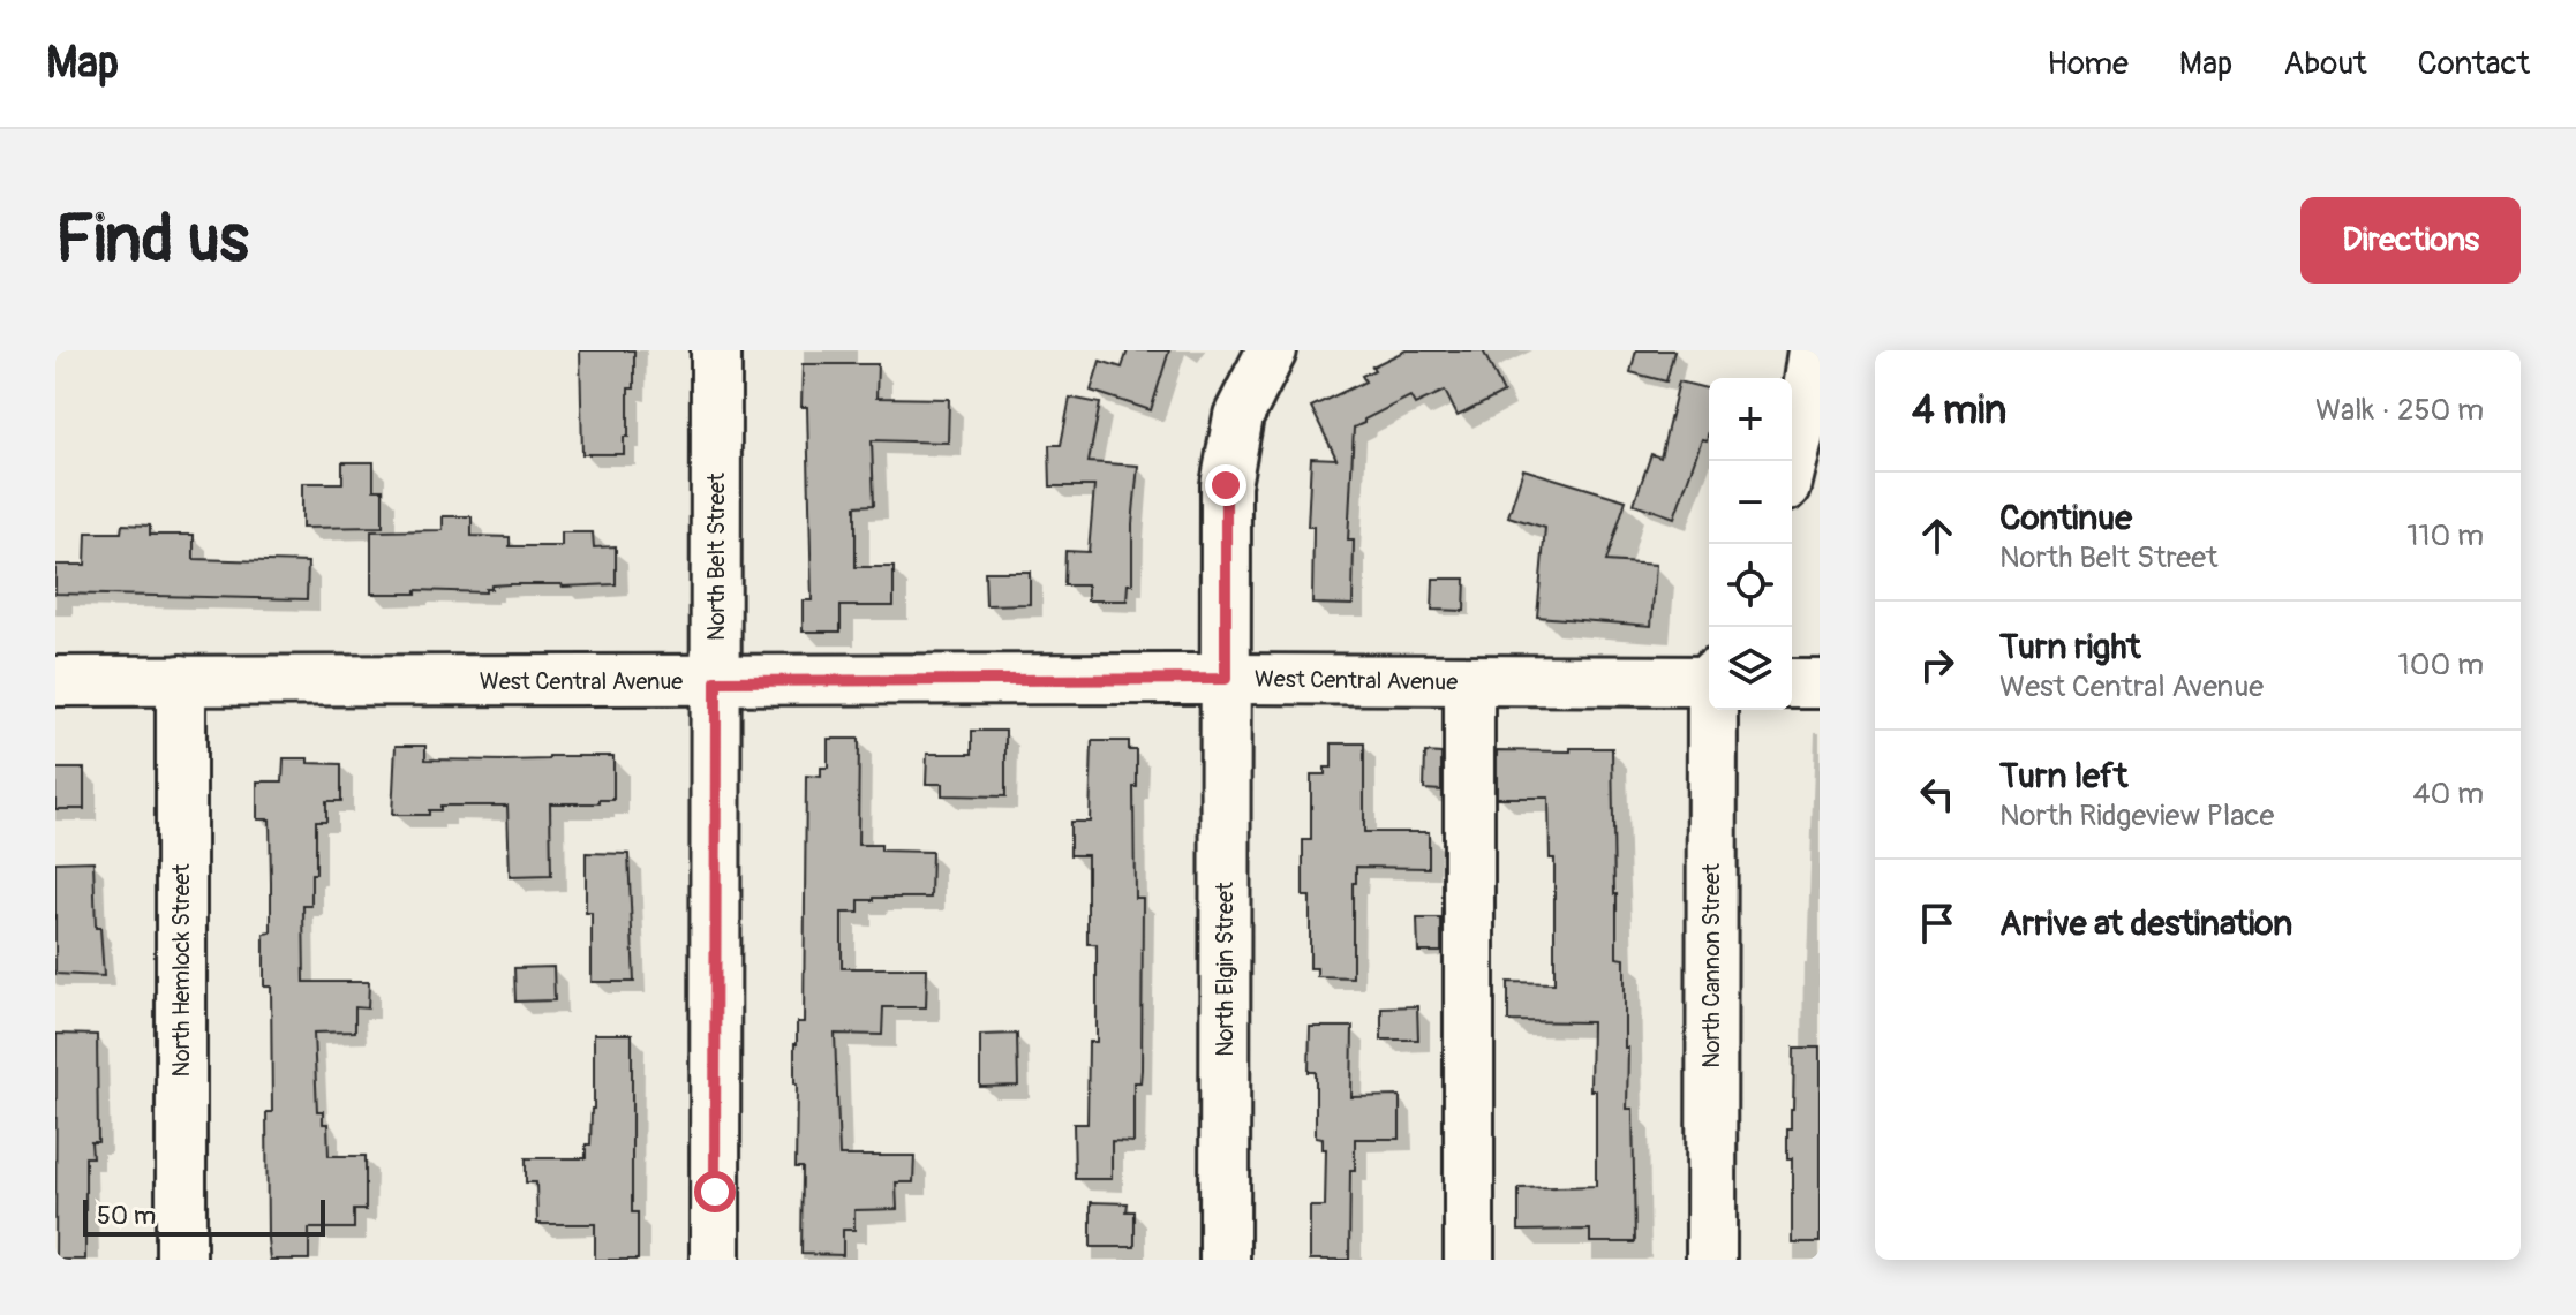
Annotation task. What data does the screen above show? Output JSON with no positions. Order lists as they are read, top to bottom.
{
  "streets": {
    "street": [
      "North Belt Street",
      "West Central Avenue",
      "North Cannon Street",
      "North Elgin Street",
      "North Hemlock Street"
    ]
  },
  "crossings": [
    ["North Belt Street", "West Central Avenue"],
    ["West Central Avenue", "North Elgin Street"],
    ["West Central Avenue", "North Hemlock Street"]
  ],
  "scale_bar": "50 m",
  "page": {
    "header": "Map",
    "nav": [
      "Home",
      "Map",
      "About",
      "Contact"
    ],
    "buttons": "Directions",
    "title": "Find us",
    "heading": ["4 min", "Walk · 250 m"],
    "map_buttons": ["+", "−"],
    "list": [
      ["Continue", "North Belt Street", "110 m"],
      ["Turn right", "West Central Avenue", "100 m"],
      ["Turn left", "North Ridgeview Place", "40 m"],
      "Arrive at destination"
    ],
    "scale": "50 m"
  }
}
